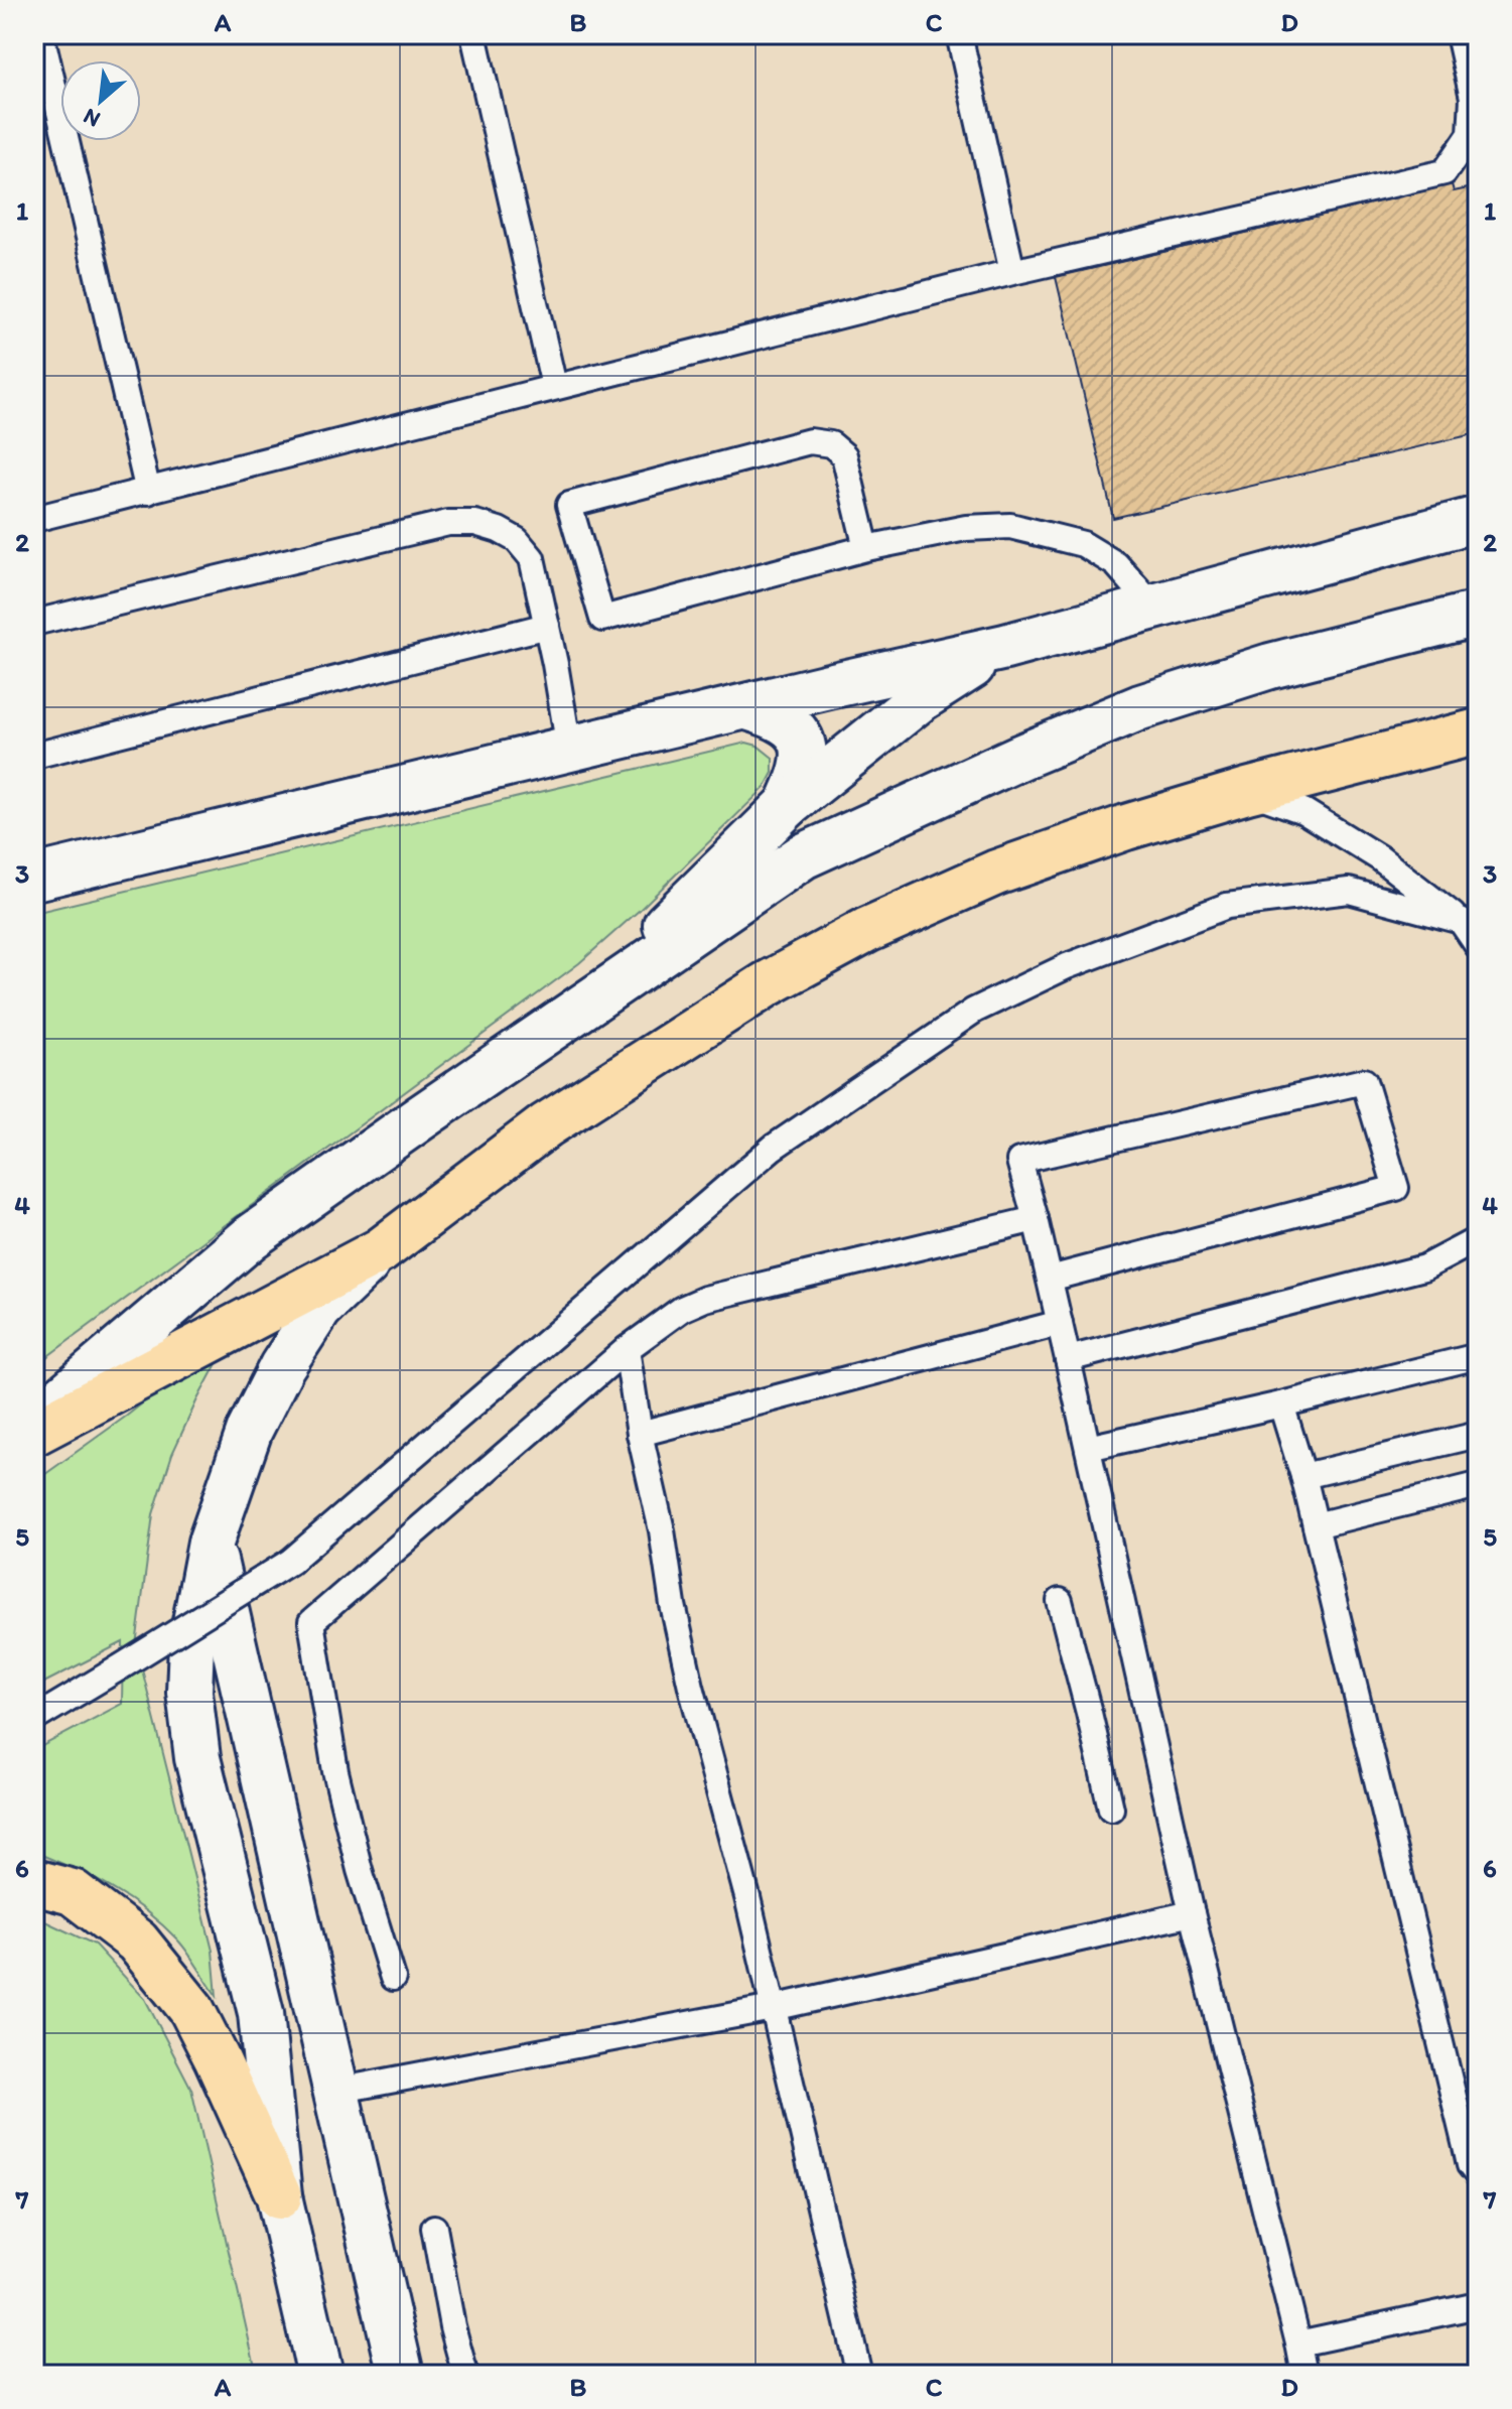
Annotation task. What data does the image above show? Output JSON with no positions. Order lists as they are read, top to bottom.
{
  "north": "bottom left",
  "grid": {
    "columns": [
      "A",
      "B",
      "C",
      "D"
    ],
    "rows": [
      "1",
      "2",
      "3",
      "4",
      "5",
      "6",
      "7"
    ]
  }
}
